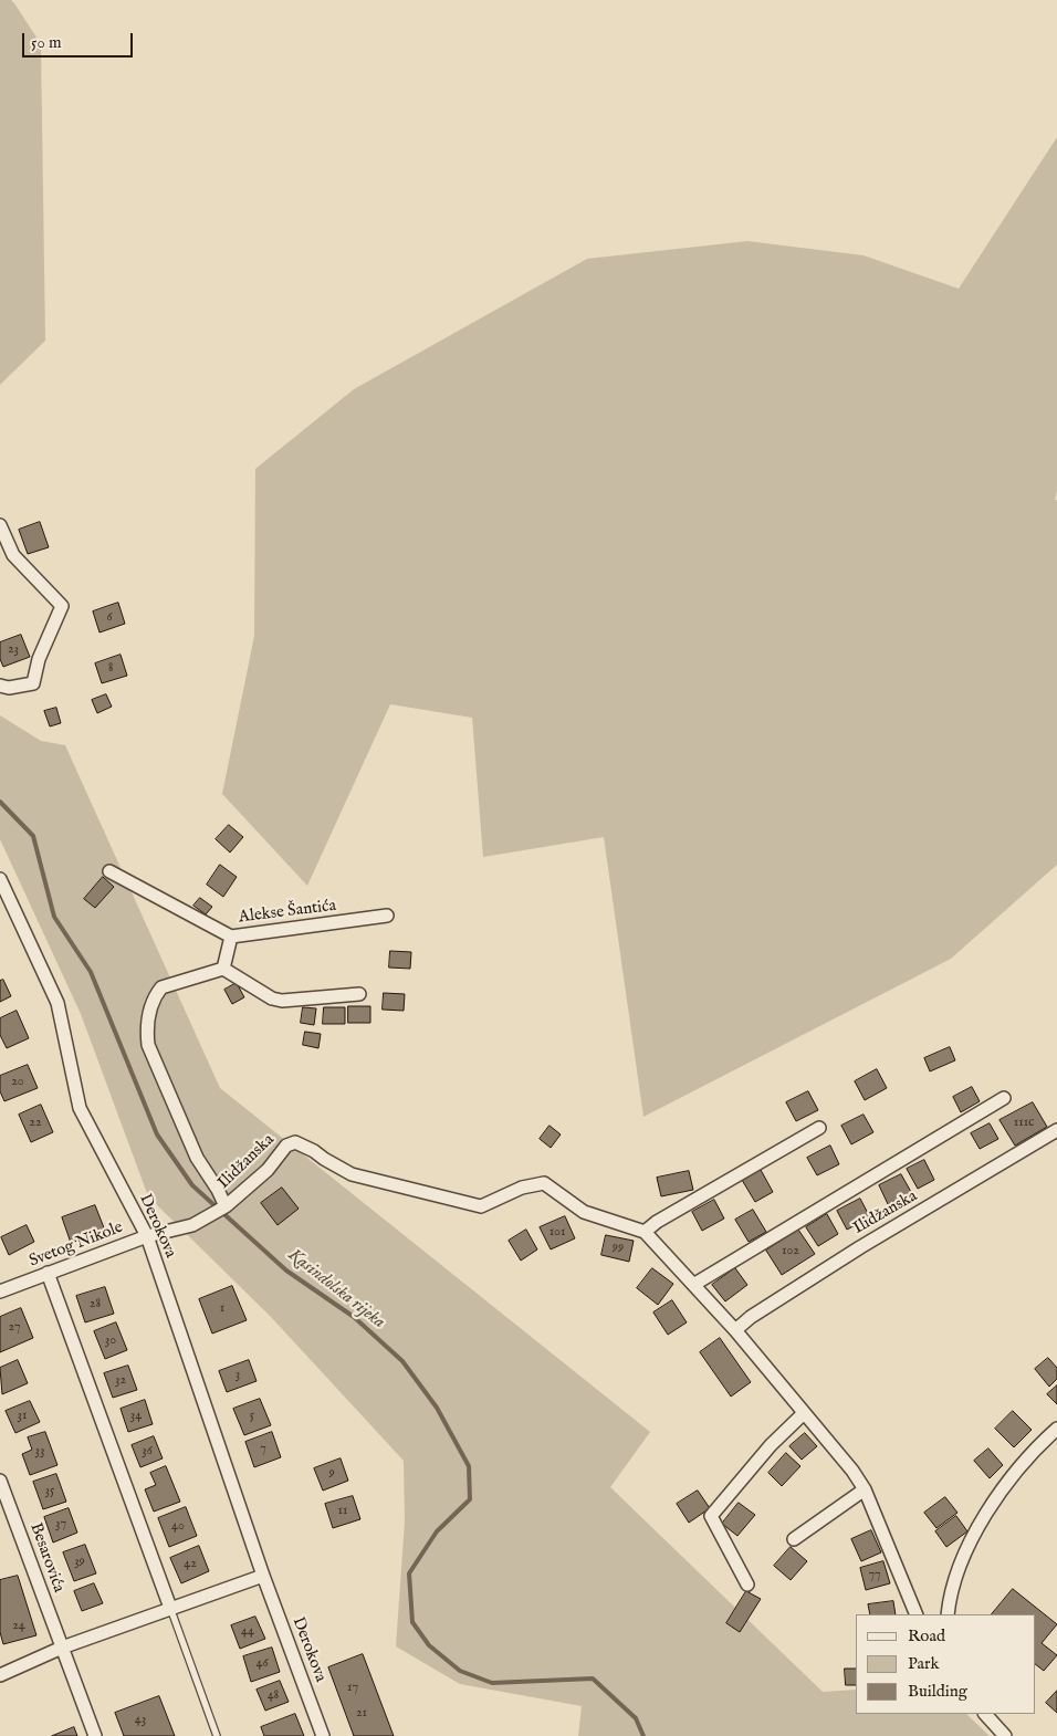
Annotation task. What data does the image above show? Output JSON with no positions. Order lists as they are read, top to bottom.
{
  "streets": {
    "street": [
      "Alekse Šantića",
      "Ilidžanska",
      "Derokova",
      "Svetog Nikole",
      "Besarovića"
    ]
  },
  "crossings": [
    ["Ilidžanska", "Svetog Nikole"],
    ["Derokova", "Svetog Nikole"]
  ],
  "water": ["Kasindolska rijeka"],
  "house_numbers": [
    "6",
    "23",
    "8",
    "20",
    "22",
    "111c",
    "101",
    "99",
    "102",
    "28",
    "1",
    "27",
    "30",
    "3",
    "32",
    "31",
    "34",
    "5",
    "7",
    "33",
    "36",
    "9",
    "35",
    "11",
    "37",
    "40",
    "39",
    "42",
    "77",
    "24",
    "44",
    "46",
    "17",
    "48",
    "21",
    "43"
  ],
  "legend": ["Road", "Park", "Building"],
  "scale_bar": "50 m"
}
